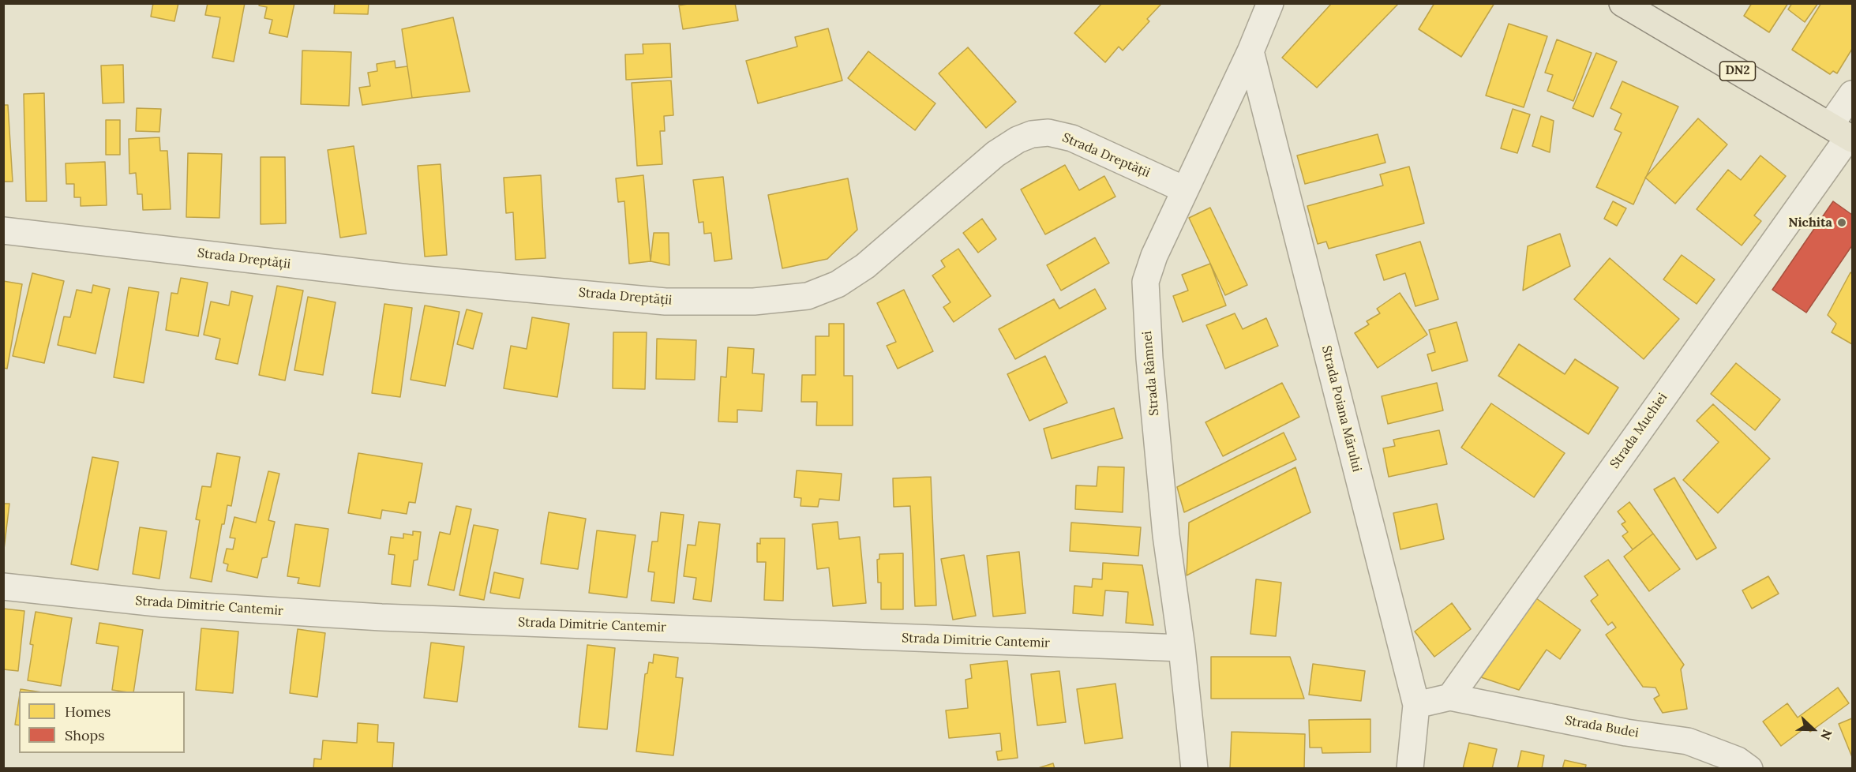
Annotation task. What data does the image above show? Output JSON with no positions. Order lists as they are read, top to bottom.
{
  "streets": {
    "main road": ["DN2"],
    "street": [
      "Strada Dreptății",
      "Strada Râmnei",
      "Strada Poiana Mărului",
      "Strada Muchiei",
      "Strada Dimitrie Cantemir",
      "Strada Budei"
    ]
  },
  "crossings": [
    ["DN2", "Strada Muchiei"],
    ["Strada Dreptății", "Strada Râmnei"],
    ["Strada Râmnei", "Strada Poiana Mărului"],
    ["Strada Râmnei", "Strada Dimitrie Cantemir"],
    ["Strada Muchiei", "Strada Budei"]
  ],
  "places": ["Nichita"],
  "legend": ["Homes", "Shops"],
  "north": "right"
}
